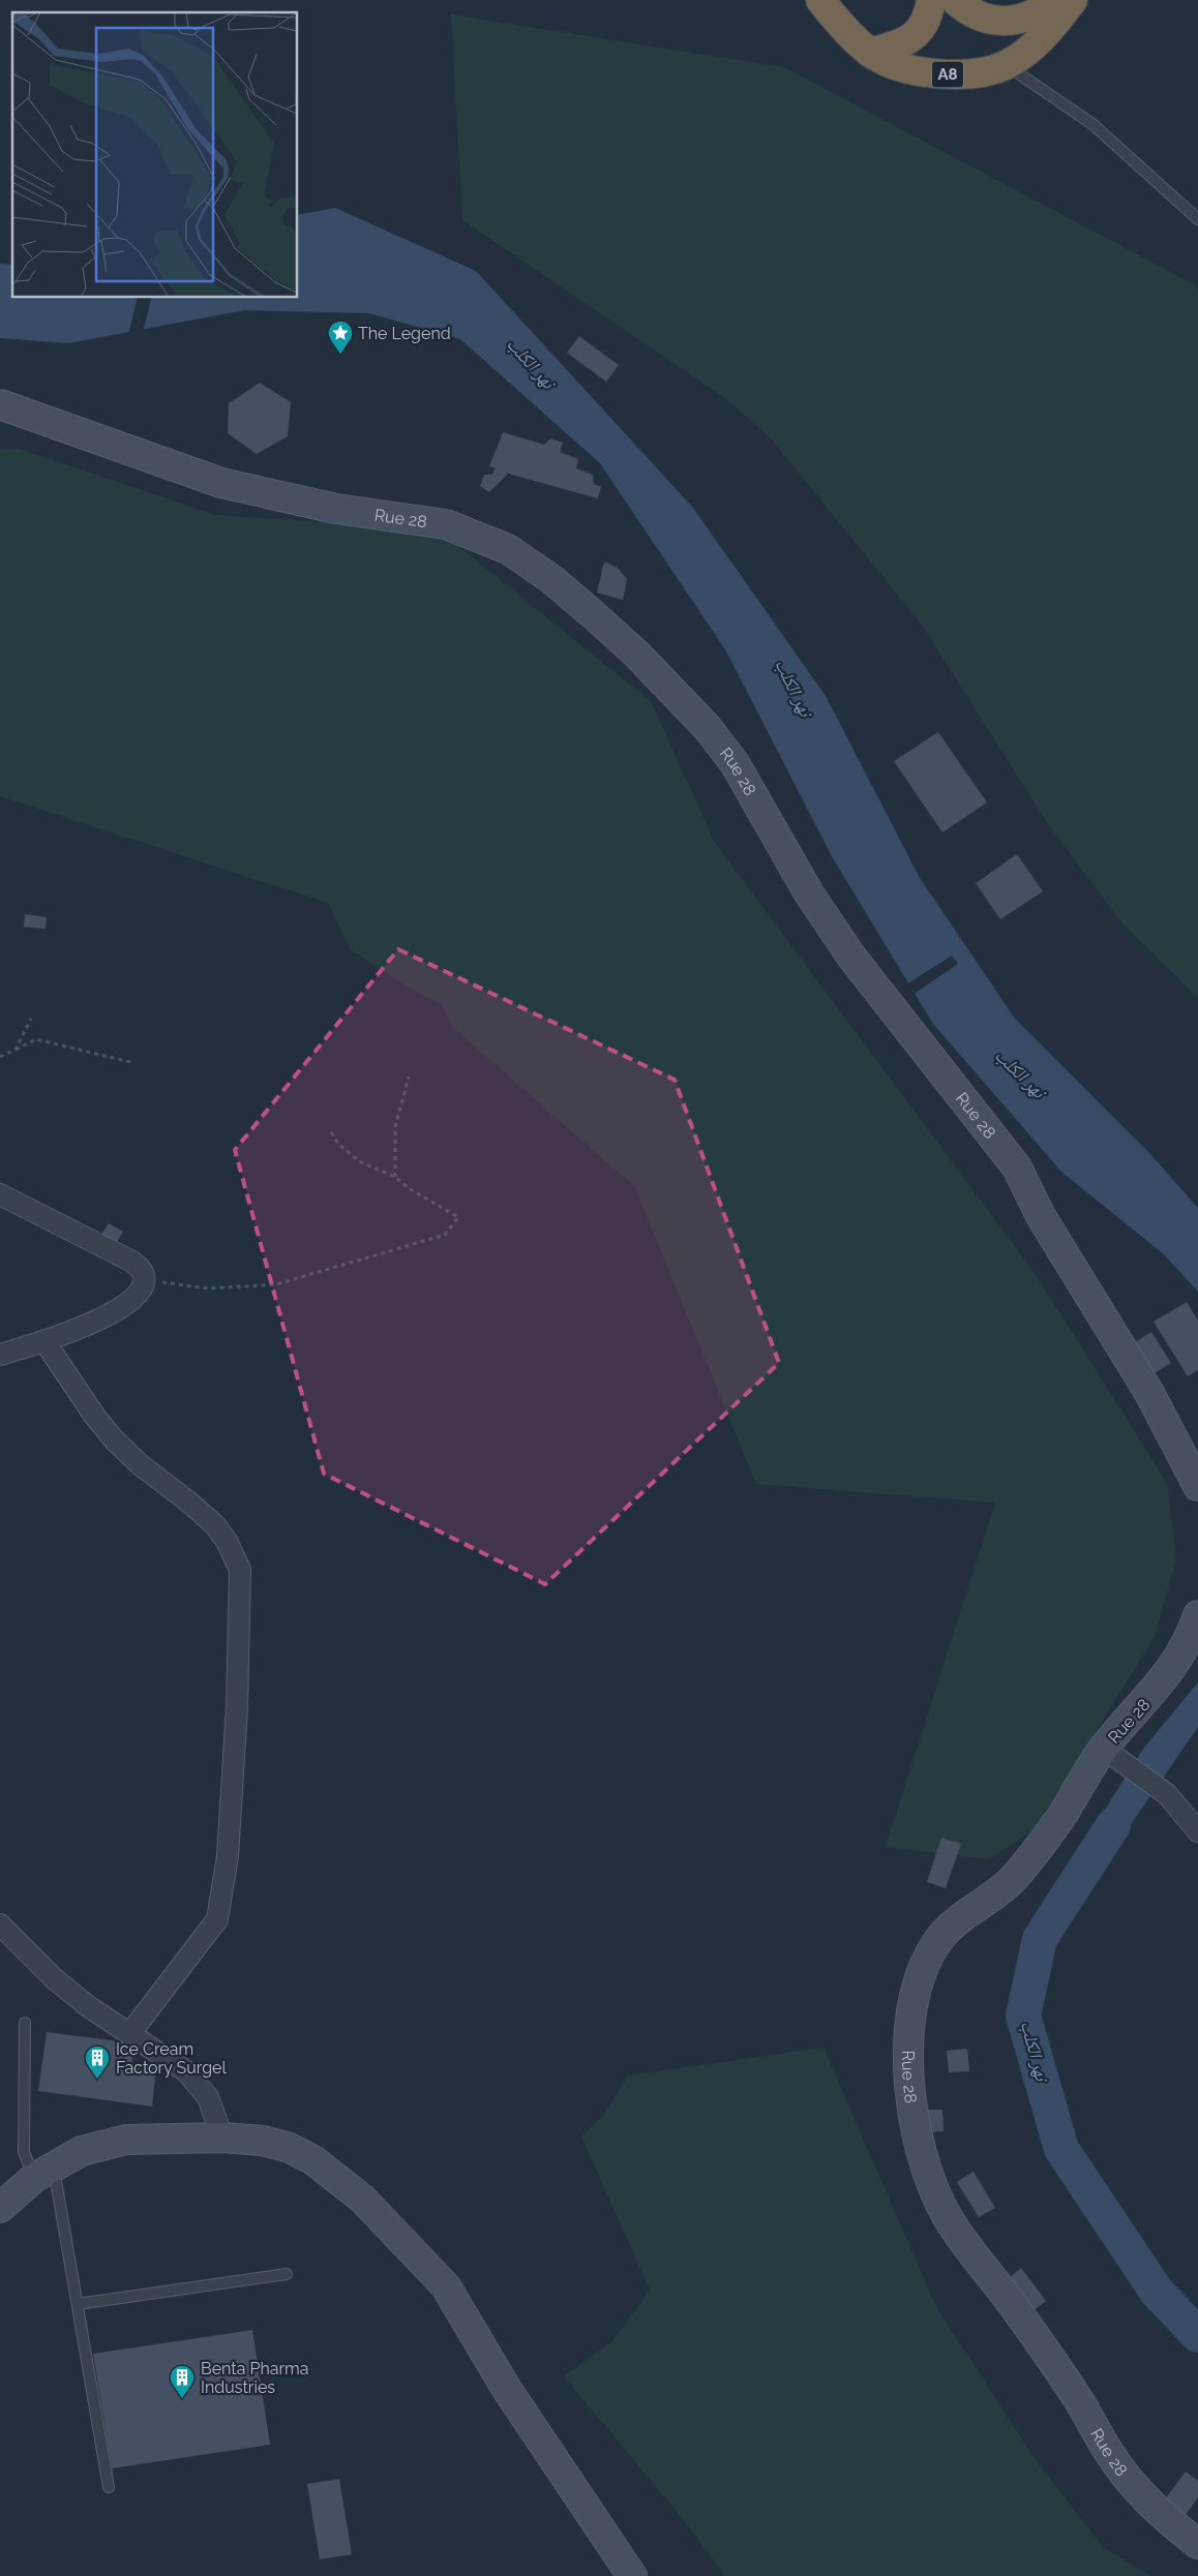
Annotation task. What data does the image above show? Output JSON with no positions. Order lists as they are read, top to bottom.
{
  "streets": {
    "highway": ["A8"],
    "street": ["Rue 28"]
  },
  "water": ["نهر الكلب"],
  "places": {
    "place": ["The Legend"],
    "building": ["Ice Cream Factory Surgel", "Benta Pharma Industries"]
  }
}
